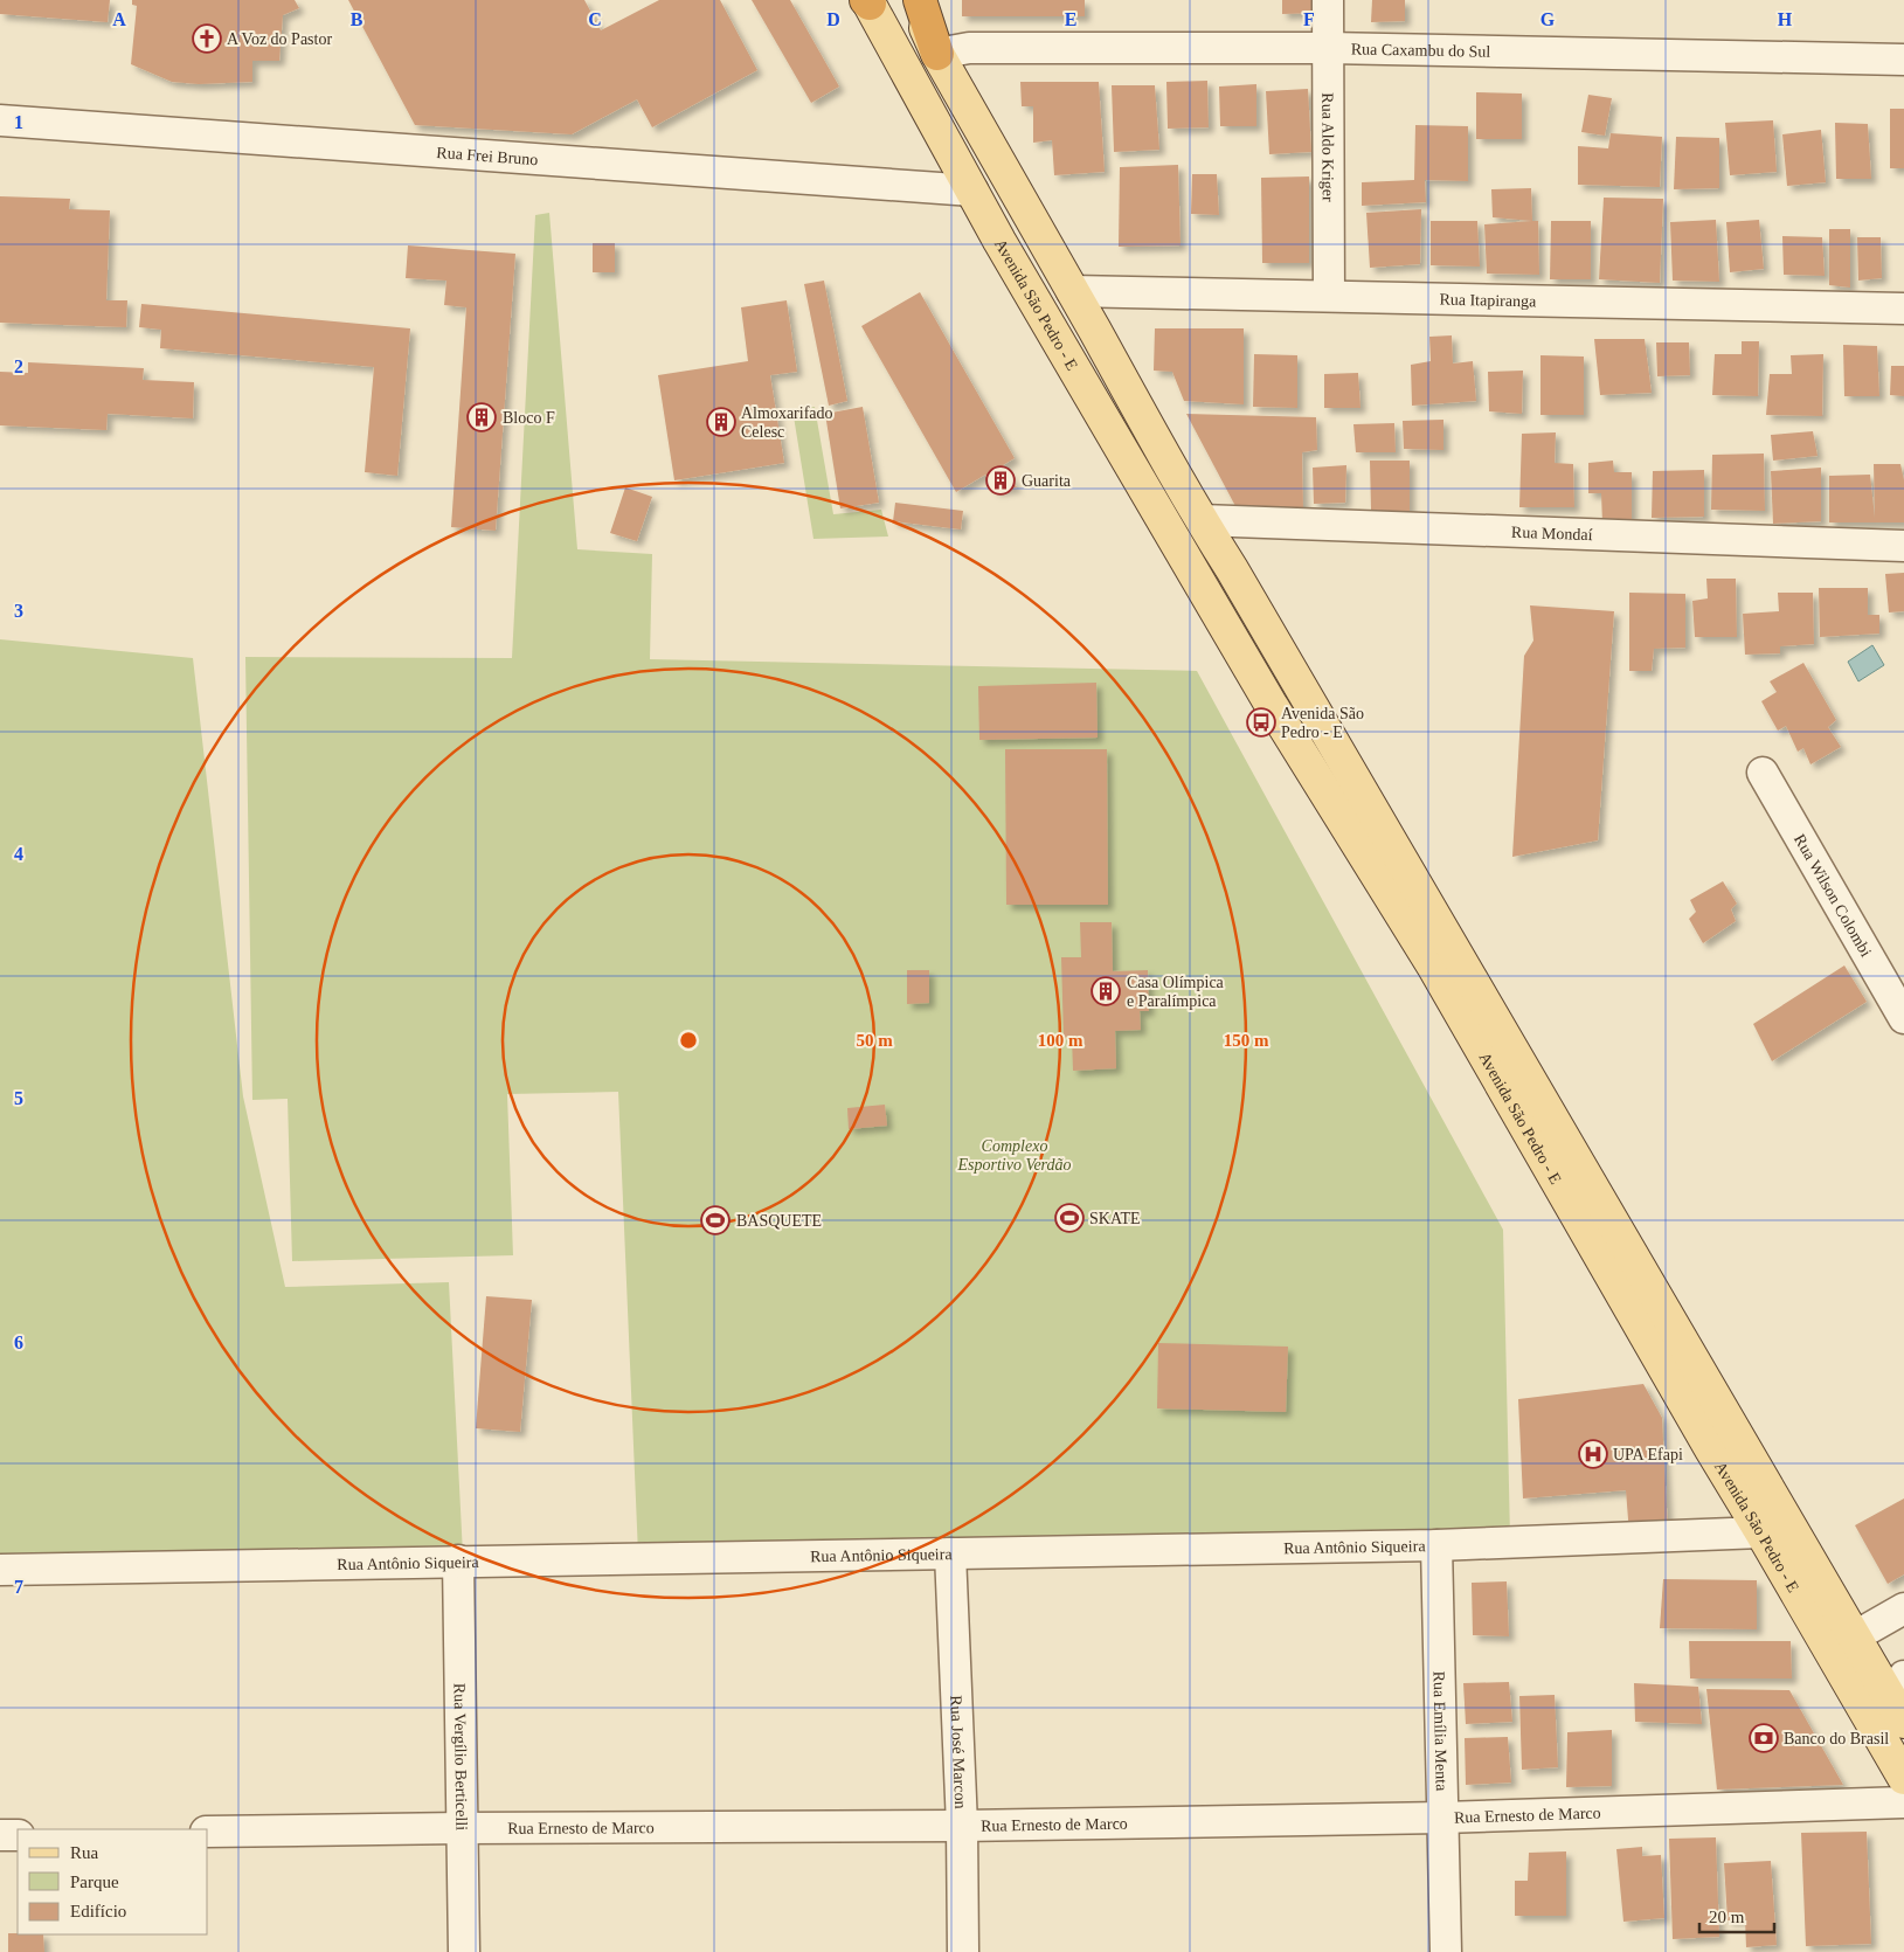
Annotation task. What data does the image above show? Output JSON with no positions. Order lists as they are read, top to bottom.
{
  "streets": {
    "main road": ["Avenida São Pedro - E"],
    "street": [
      "Rua Caxambu do Sul",
      "Rua Aldo Kriger",
      "Rua Frei Bruno",
      "Rua Itapiranga",
      "Rua Mondaí",
      "Rua Wilson Colombi",
      "Rua Antônio Siqueira",
      "Rua Emília Menta",
      "Rua José Marcon",
      "Rua Vergílio Berticelli",
      "Rua Ernesto de Marco"
    ]
  },
  "crossings": [
    ["Rua Caxambu do Sul", "Rua Aldo Kriger"],
    ["Rua Caxambu do Sul", "Avenida São Pedro - E"],
    ["Rua Aldo Kriger", "Rua Itapiranga"],
    ["Rua Frei Bruno", "Avenida São Pedro - E"],
    ["Rua Itapiranga", "Avenida São Pedro - E"],
    ["Avenida São Pedro - E", "Rua Mondaí"],
    ["Avenida São Pedro - E", "Rua Antônio Siqueira"],
    ["Rua Antônio Siqueira", "Rua Emília Menta"],
    ["Rua Antônio Siqueira", "Rua José Marcon"],
    ["Rua Antônio Siqueira", "Rua Vergílio Berticelli"],
    ["Rua Emília Menta", "Rua Ernesto de Marco"],
    ["Rua José Marcon", "Rua Ernesto de Marco"],
    ["Rua Vergílio Berticelli", "Rua Ernesto de Marco"]
  ],
  "parks": ["Complexo Esportivo Verdão"],
  "places": {
    "church": ["A Voz do Pastor"],
    "building": [
      "Bloco F",
      "Almoxarifado Celesc",
      "Guarita",
      "Casa Olímpica e Paralímpica"
    ],
    "bus stop": ["Avenida São Pedro - E"],
    "sports": ["SKATE", "BASQUETE"],
    "hospital": ["UPA Efapi"],
    "bank": ["Banco do Brasil"]
  },
  "legend": ["Rua", "Parque", "Edifício"],
  "scale_bar": "20 m",
  "grid": {
    "columns": [
      "A",
      "B",
      "C",
      "D",
      "E",
      "F",
      "G",
      "H"
    ],
    "rows": [
      "1",
      "2",
      "3",
      "4",
      "5",
      "6",
      "7"
    ]
  },
  "rings": ["50 m", "100 m", "150 m"]
}
